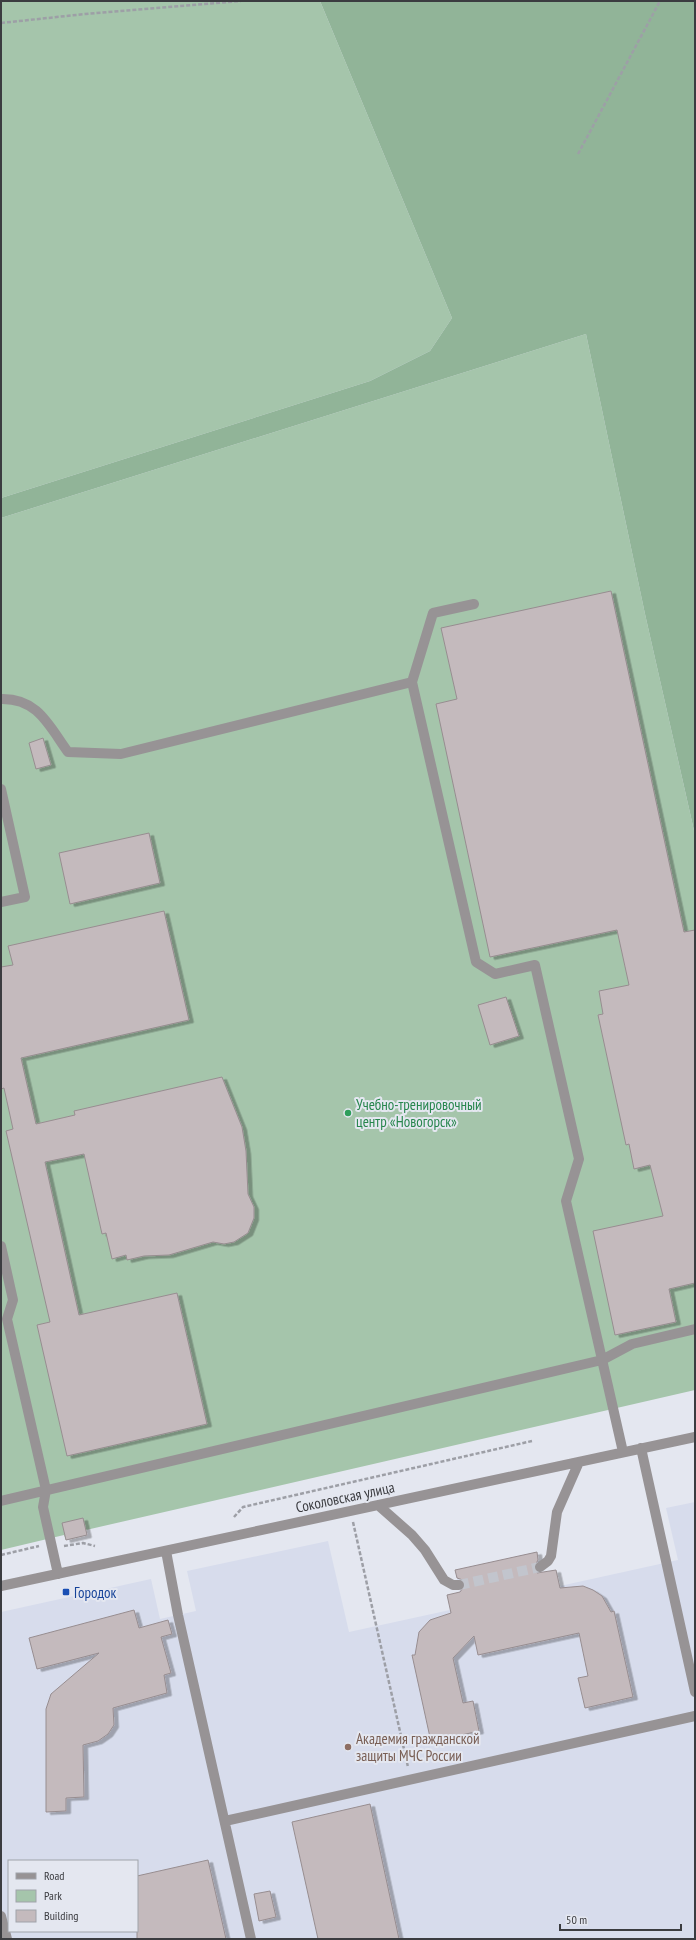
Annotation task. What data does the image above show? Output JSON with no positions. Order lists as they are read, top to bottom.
{
  "streets": {
    "street": ["Соколовская улица"]
  },
  "places": {
    "other": ["Учебно-тренировочный центр «Новогорск»", "Академия гражданской защиты МЧС России"],
    "transit": ["Городок"]
  },
  "legend": ["Road", "Park", "Building"],
  "scale_bar": "50 m"
}
